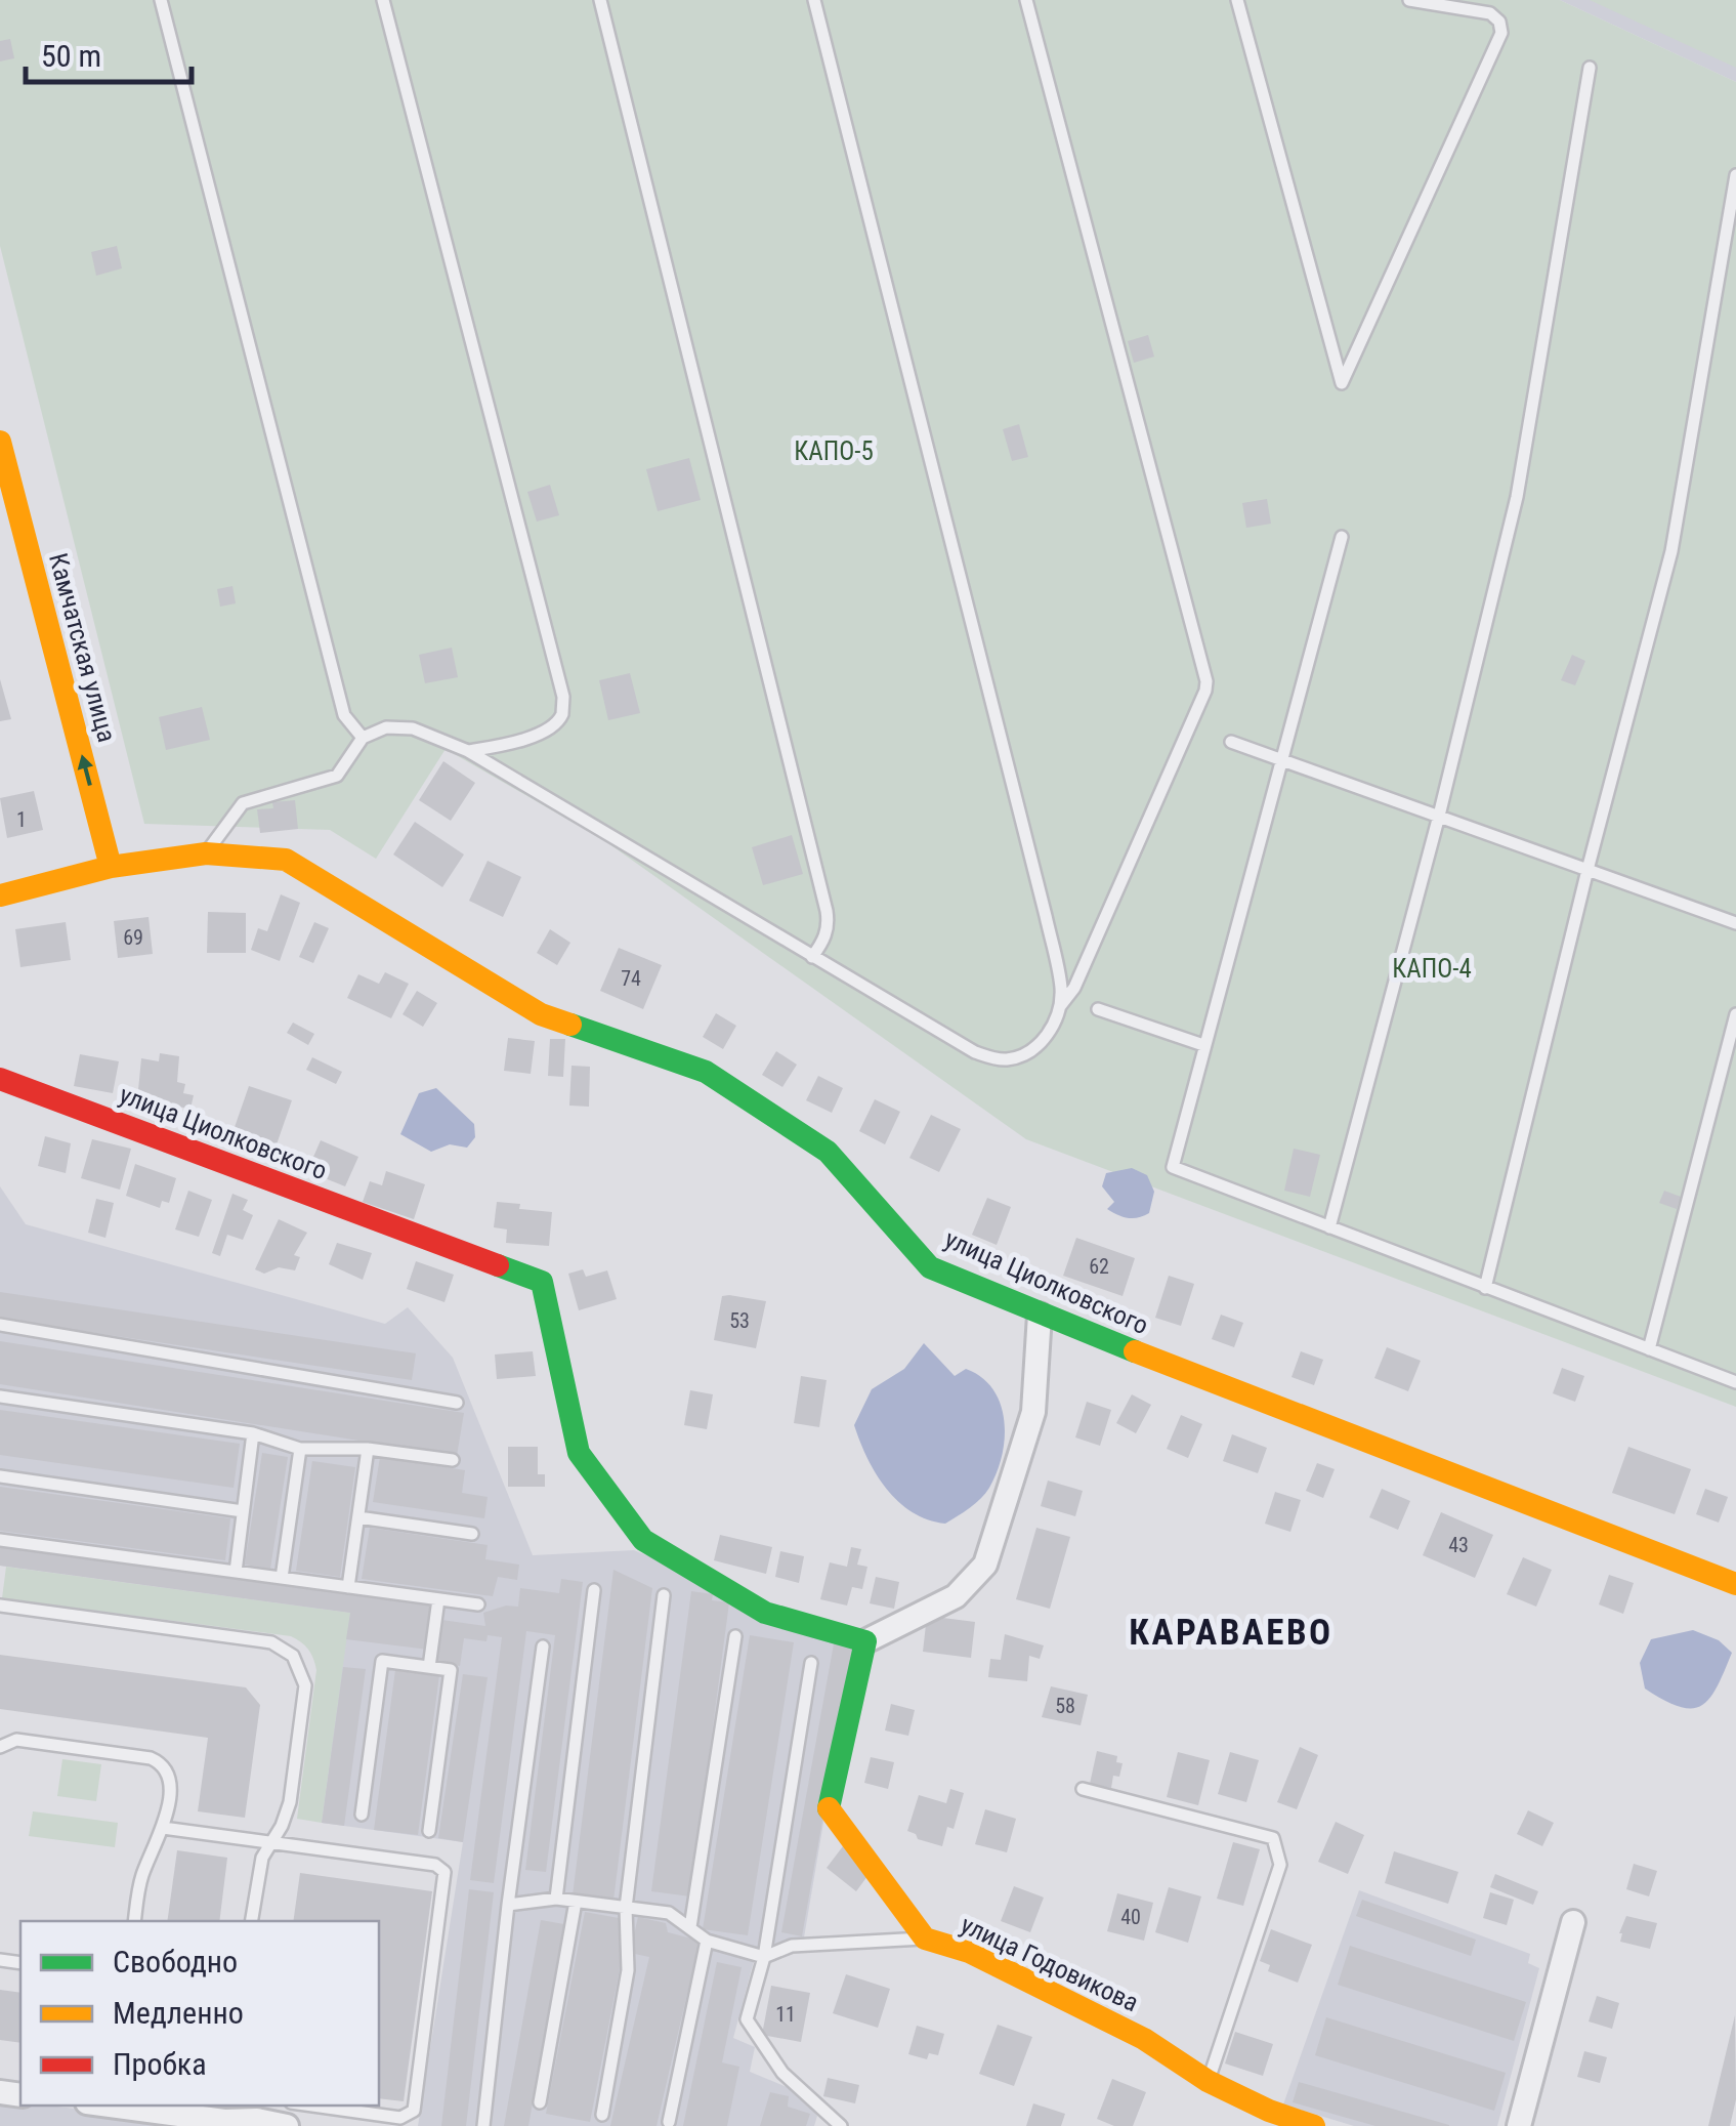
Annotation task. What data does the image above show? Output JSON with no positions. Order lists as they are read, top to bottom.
{
  "streets": {
    "street": ["Камчатская улица", "улица Циолковского", "улица Годовикова"]
  },
  "crossings": [
    ["Камчатская улица", "улица Циолковского"],
    ["улица Циолковского", "улица Годовикова"]
  ],
  "one_way": ["Камчатская улица"],
  "districts": ["КАРАВАЕВО"],
  "parks": ["КАПО-5", "КАПО-4"],
  "house_numbers": [
    "1",
    "69",
    "74",
    "62",
    "53",
    "43",
    "58",
    "40",
    "11"
  ],
  "legend": ["Свободно", "Медленно", "Пробка"],
  "scale_bar": "50 m"
}
